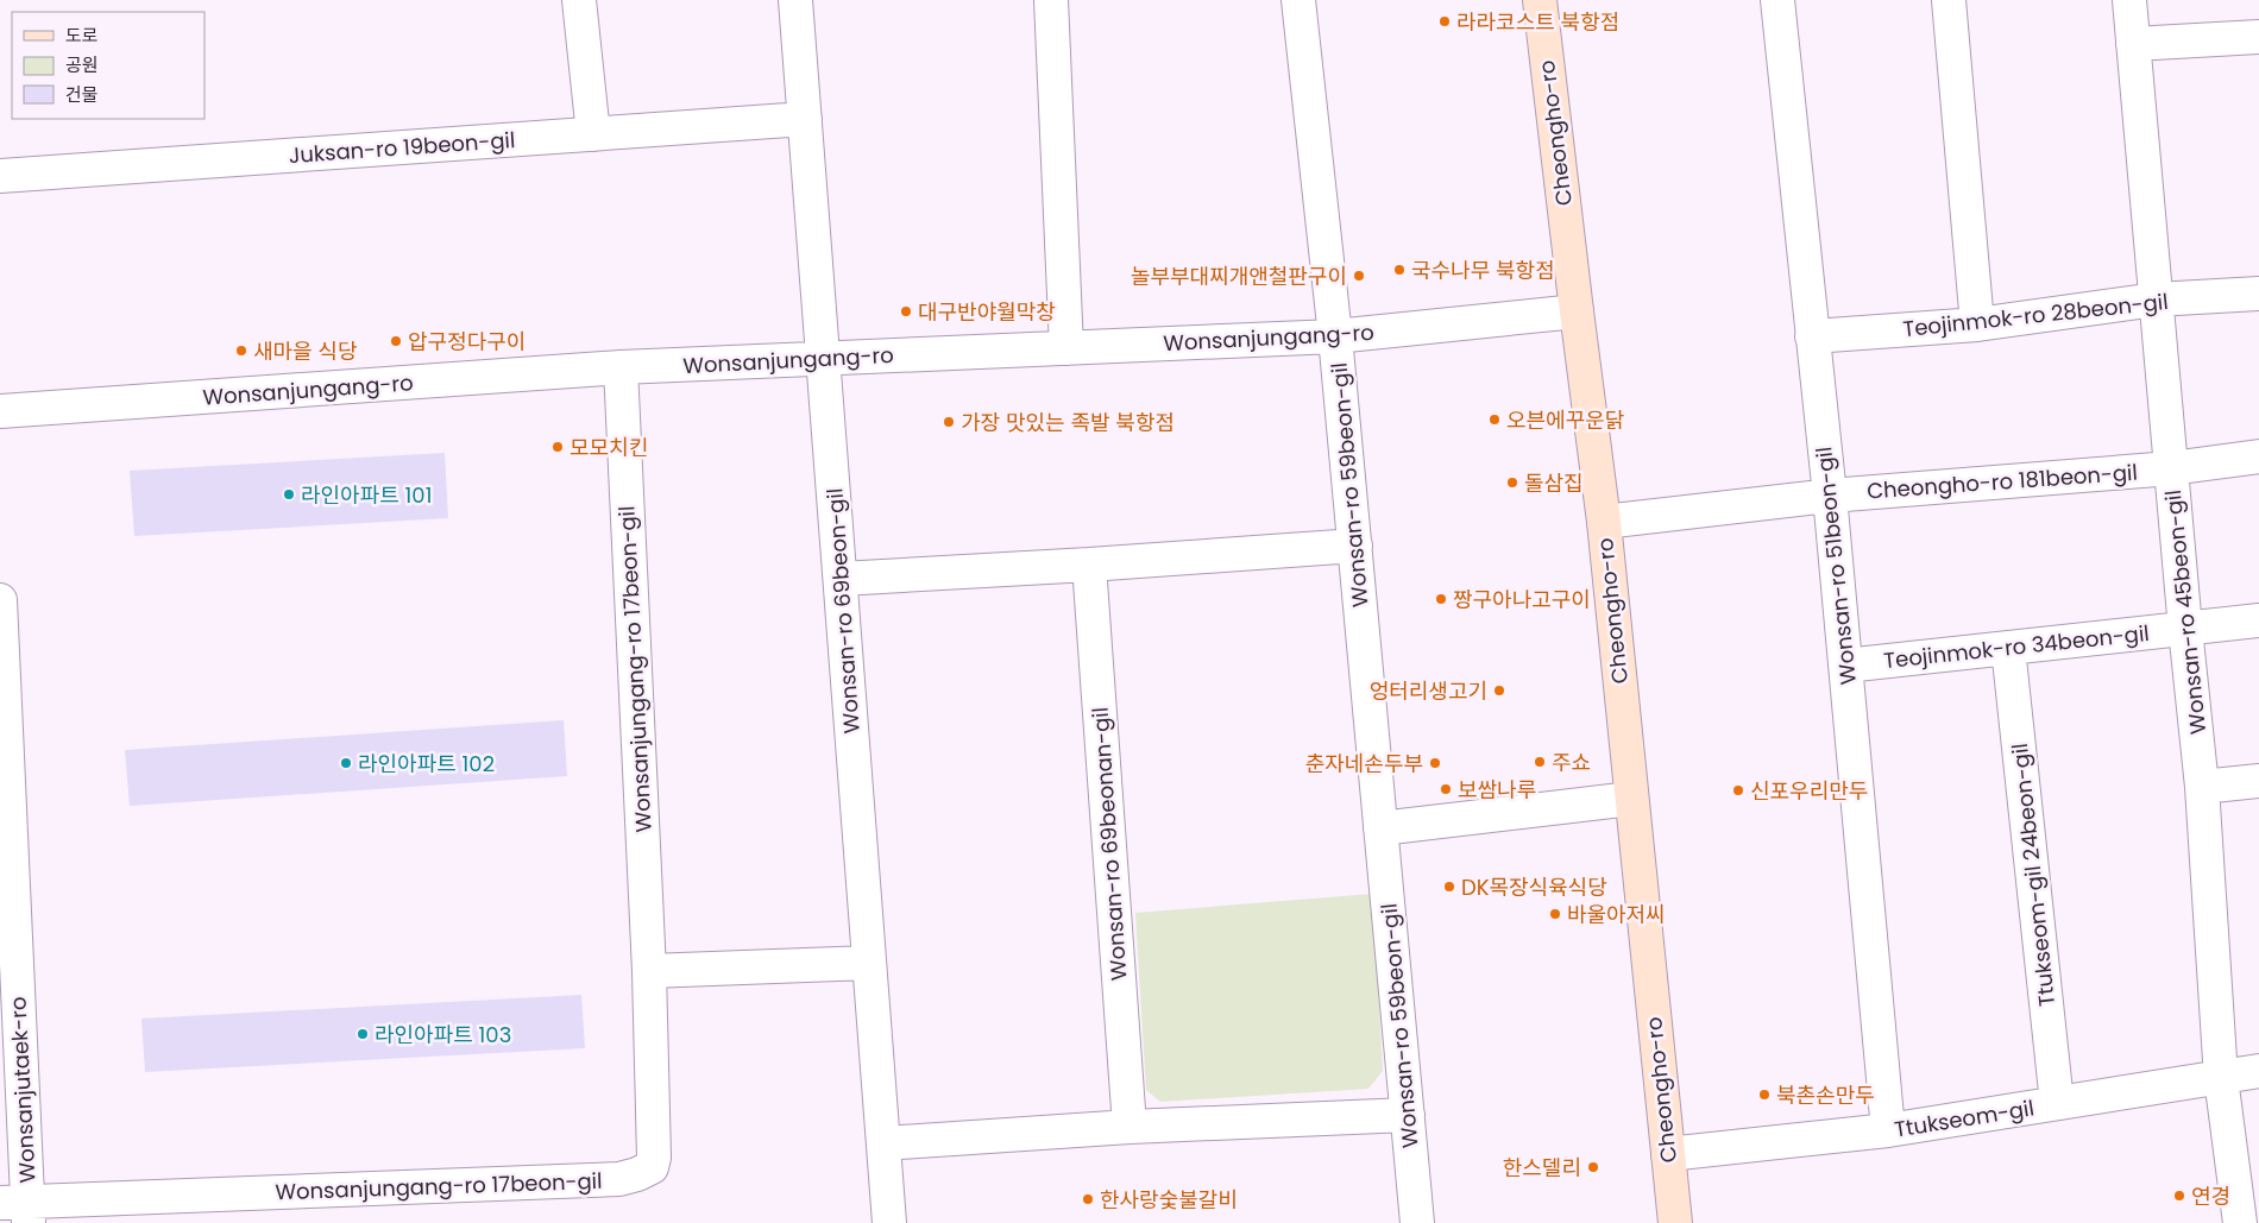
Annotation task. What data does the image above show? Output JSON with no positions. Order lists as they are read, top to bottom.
{
  "streets": {
    "street": [
      "Cheongho-ro",
      "Juksan-ro 19beon-gil",
      "Teojinmok-ro 28beon-gil",
      "Wonsanjungang-ro",
      "Cheongho-ro 181beon-gil",
      "Wonsan-ro 59beon-gil",
      "Wonsan-ro 51beon-gil",
      "Wonsan-ro 69beon-gil",
      "Wonsan-ro 45beon-gil",
      "Teojinmok-ro 34beon-gil",
      "Wonsanjungang-ro 17beon-gil",
      "Wonsan-ro 69beonan-gil",
      "Ttukseom-gil 24beon-gil",
      "Wonsanjutaek-ro",
      "Ttukseom-gil"
    ]
  },
  "crossings": [
    ["Cheongho-ro", "Wonsanjungang-ro"],
    ["Cheongho-ro", "Cheongho-ro 181beon-gil"],
    ["Cheongho-ro", "Ttukseom-gil"],
    ["Juksan-ro 19beon-gil", "Wonsan-ro 69beon-gil"],
    ["Teojinmok-ro 28beon-gil", "Wonsan-ro 51beon-gil"],
    ["Teojinmok-ro 28beon-gil", "Wonsan-ro 45beon-gil"],
    ["Wonsanjungang-ro", "Wonsan-ro 59beon-gil"],
    ["Wonsanjungang-ro", "Wonsan-ro 69beon-gil"],
    ["Wonsanjungang-ro", "Wonsanjungang-ro 17beon-gil"],
    ["Cheongho-ro 181beon-gil", "Wonsan-ro 51beon-gil"],
    ["Cheongho-ro 181beon-gil", "Wonsan-ro 45beon-gil"],
    ["Wonsan-ro 51beon-gil", "Teojinmok-ro 34beon-gil"],
    ["Wonsan-ro 51beon-gil", "Ttukseom-gil"],
    ["Wonsan-ro 45beon-gil", "Teojinmok-ro 34beon-gil"],
    ["Wonsan-ro 45beon-gil", "Ttukseom-gil"],
    ["Teojinmok-ro 34beon-gil", "Ttukseom-gil 24beon-gil"],
    ["Wonsanjungang-ro 17beon-gil", "Wonsanjutaek-ro"],
    ["Ttukseom-gil 24beon-gil", "Ttukseom-gil"]
  ],
  "places": [
    "라라코스트 북항점",
    "국수나무 북항점",
    "놀부부대찌개앤철판구이",
    "대구반야월막창",
    "압구정다구이",
    "새마을 식당",
    "오븐에꾸운닭",
    "가장 맛있는 족발 북항점",
    "모모치킨",
    "돌삼집",
    "라인아파트 101",
    "짱구아나고구이",
    "엉터리생고기",
    "주쇼",
    "라인아파트 102",
    "춘자네손두부",
    "보쌈나루",
    "신포우리만두",
    "DK목장식육식당",
    "바울아저씨",
    "라인아파트 103",
    "북촌손만두",
    "한스델리",
    "연경",
    "한사랑숯불갈비"
  ],
  "legend": ["도로", "공원", "건물"]
}
